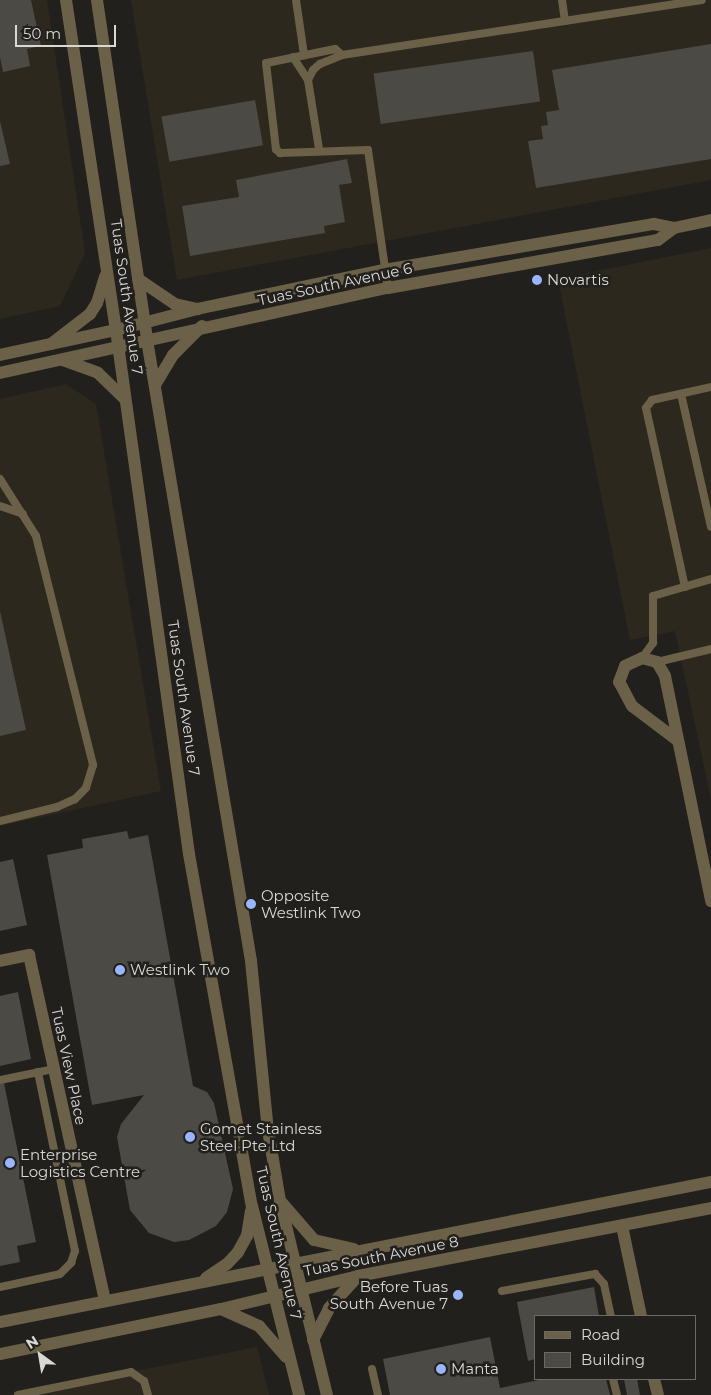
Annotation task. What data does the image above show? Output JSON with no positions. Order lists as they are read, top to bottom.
{
  "streets": {
    "street": [
      "Tuas South Avenue 6",
      "Tuas South Avenue 7",
      "Tuas View Place",
      "Tuas South Avenue 8"
    ]
  },
  "crossings": [
    ["Tuas South Avenue 6", "Tuas South Avenue 7"],
    ["Tuas South Avenue 7", "Tuas South Avenue 8"],
    ["Tuas View Place", "Tuas South Avenue 8"]
  ],
  "places": [
    "Novartis",
    "Opposite Westlink Two",
    "Westlink Two",
    "Gomet Stainless Steel Pte Ltd",
    "Enterprise Logistics Centre",
    "Before Tuas South Avenue 7",
    "Manta"
  ],
  "legend": ["Road", "Building"],
  "scale_bar": "50 m",
  "north": "top left"
}
